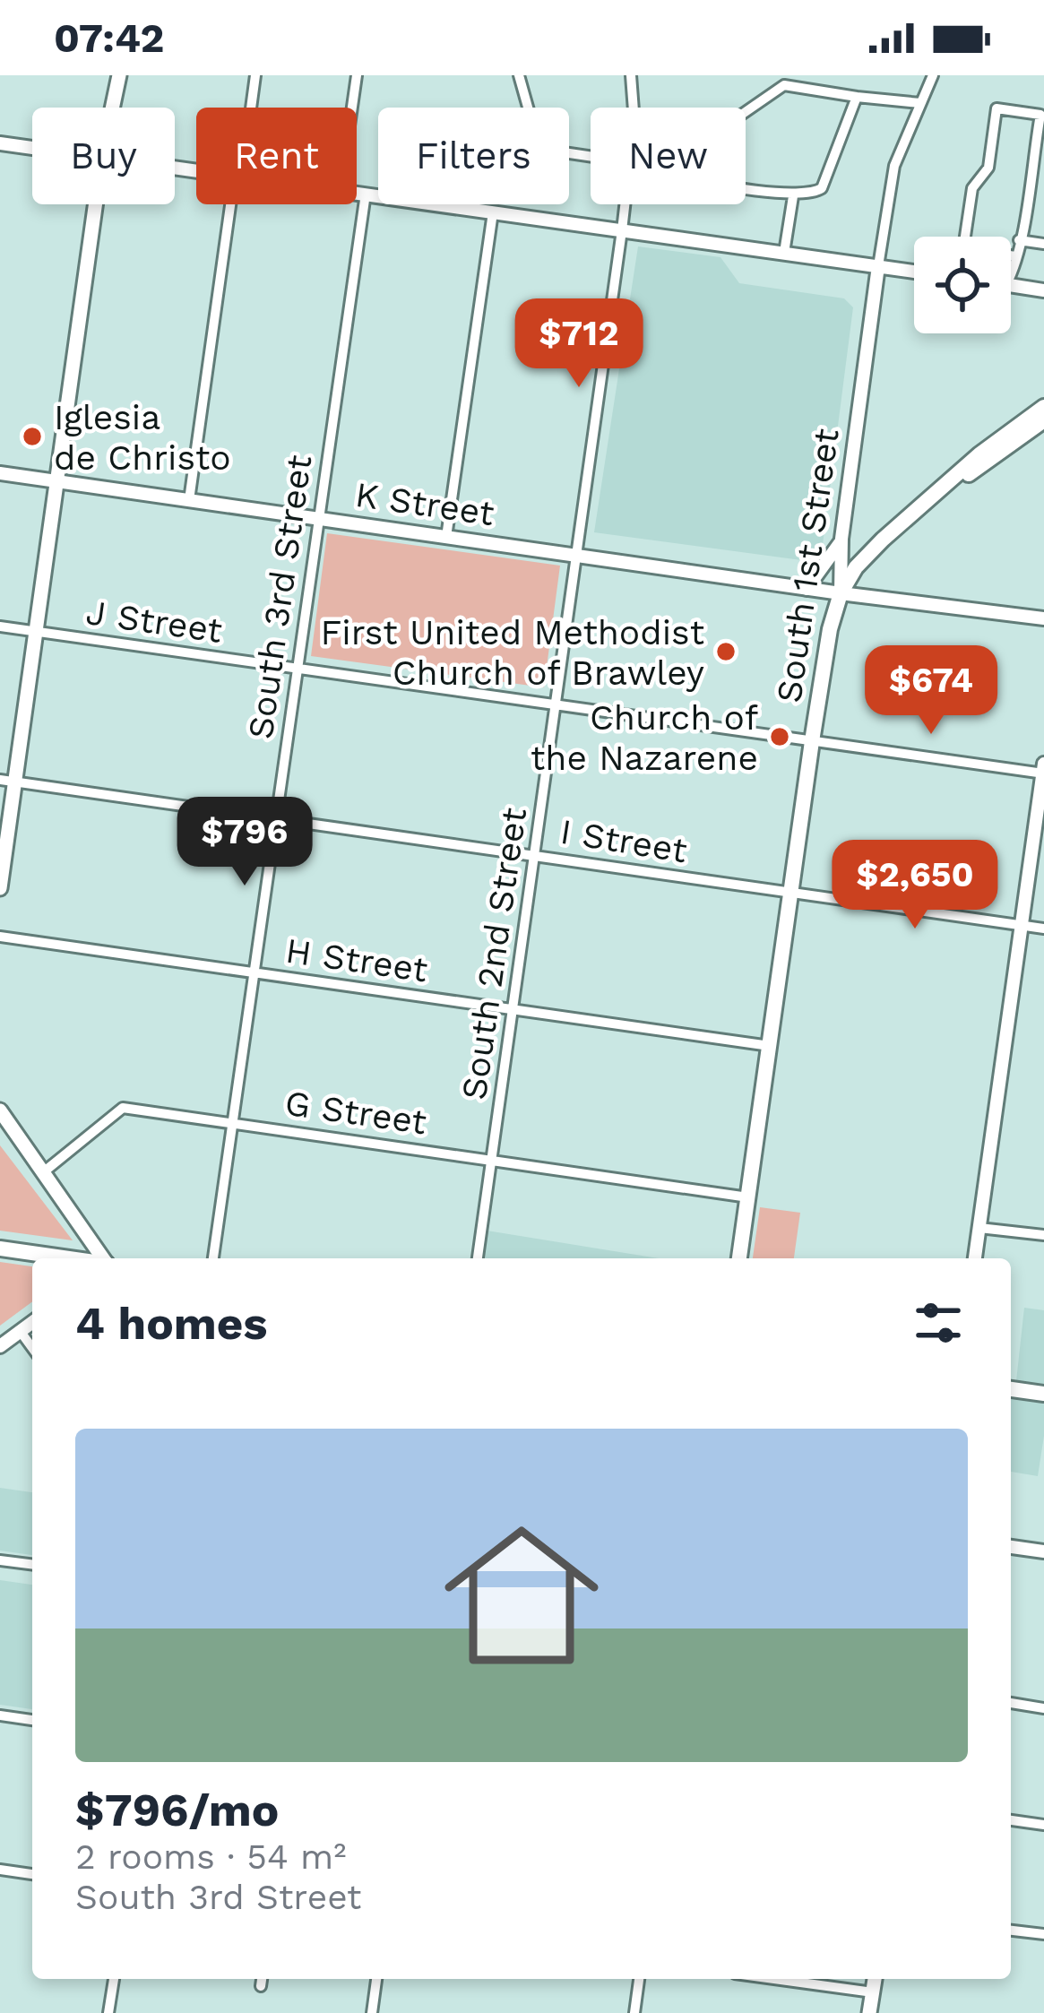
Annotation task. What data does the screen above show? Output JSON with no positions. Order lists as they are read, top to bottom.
{
  "streets": {
    "main road": ["South 1st Street"],
    "street": [
      "K Street",
      "South 3rd Street",
      "J Street",
      "I Street",
      "South 2nd Street",
      "H Street",
      "G Street"
    ]
  },
  "crossings": [
    ["K Street", "South 1st Street"],
    ["K Street", "South 3rd Street"],
    ["K Street", "South 2nd Street"],
    ["South 1st Street", "J Street"],
    ["South 1st Street", "I Street"],
    ["South 1st Street", "H Street"],
    ["South 1st Street", "G Street"],
    ["South 3rd Street", "J Street"],
    ["South 3rd Street", "I Street"],
    ["South 3rd Street", "H Street"],
    ["South 3rd Street", "G Street"],
    ["J Street", "South 2nd Street"],
    ["I Street", "South 2nd Street"],
    ["South 2nd Street", "H Street"],
    ["South 2nd Street", "G Street"]
  ],
  "places": ["Iglesia de Christo", "First United Methodist Church of Brawley", "Church of the Nazarene"],
  "page": {
    "status": "07:42",
    "chip": [
      "Buy",
      "Rent",
      "Filters",
      "New"
    ],
    "price": [
      "$712",
      "$674",
      "$796",
      "$2,650"
    ],
    "heading": "4 homes",
    "list": [
      {
        "name": "$796/mo",
        "note": "2 rooms · 54 m² · South 3rd Street"
      }
    ]
  }
}
